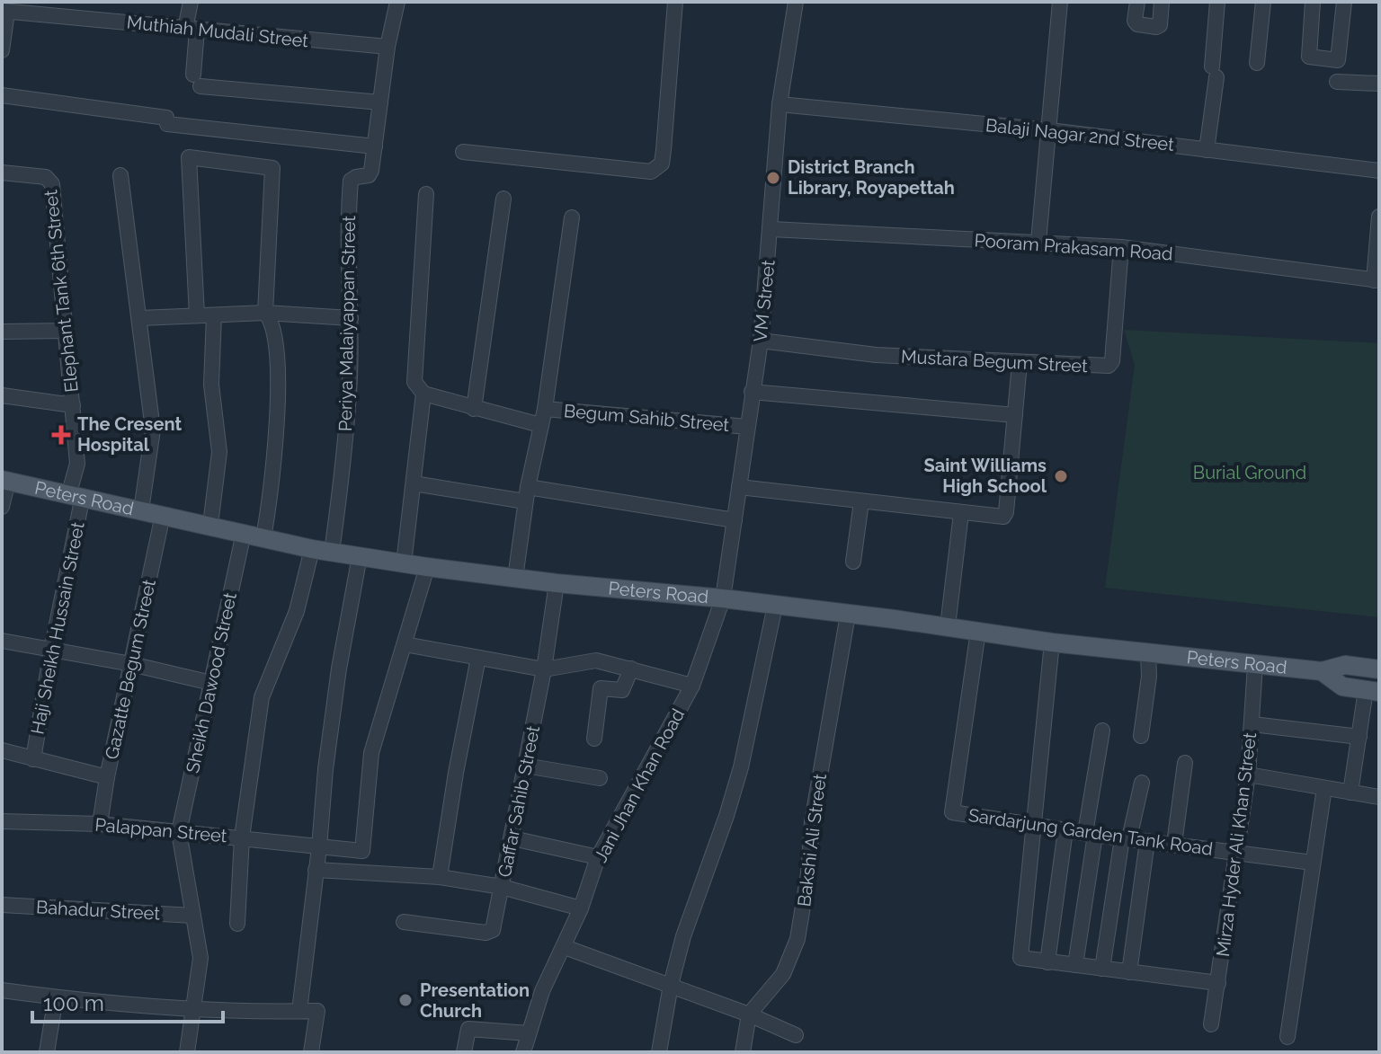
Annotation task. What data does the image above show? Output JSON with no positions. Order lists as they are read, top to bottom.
{
  "streets": {
    "main road": ["Peters Road"],
    "street": [
      "Muthiah Mudali Street",
      "Balaji Nagar 2nd Street",
      "Pooram Prakasam Road",
      "Elephant Tank 6th Street",
      "VM Street",
      "Periya Malaiyappan Street",
      "Mustara Begum Street",
      "Begum Sahib Street",
      "Haji Sheikh Hussain Street",
      "Gazatte Begum Street",
      "Sheikh Dawood Street",
      "Jani Jhan Khan Road",
      "Gaffar Sahib Street",
      "Palappan Street",
      "Sardarjung Garden Tank Road",
      "Bakshi Ali Street",
      "Mirza Hyder Ali Khan Street",
      "Bahadur Street"
    ]
  },
  "crossings": [
    ["Balaji Nagar 2nd Street", "VM Street"],
    ["Pooram Prakasam Road", "VM Street"],
    ["Pooram Prakasam Road", "Mustara Begum Street"],
    ["Elephant Tank 6th Street", "Peters Road"],
    ["Elephant Tank 6th Street", "Haji Sheikh Hussain Street"],
    ["VM Street", "Mustara Begum Street"],
    ["VM Street", "Begum Sahib Street"],
    ["VM Street", "Peters Road"],
    ["VM Street", "Jani Jhan Khan Road"],
    ["Periya Malaiyappan Street", "Peters Road"],
    ["Peters Road", "Haji Sheikh Hussain Street"],
    ["Peters Road", "Gazatte Begum Street"],
    ["Peters Road", "Sheikh Dawood Street"],
    ["Peters Road", "Jani Jhan Khan Road"],
    ["Peters Road", "Gaffar Sahib Street"],
    ["Peters Road", "Sardarjung Garden Tank Road"],
    ["Peters Road", "Bakshi Ali Street"],
    ["Peters Road", "Mirza Hyder Ali Khan Street"],
    ["Gazatte Begum Street", "Palappan Street"],
    ["Sheikh Dawood Street", "Palappan Street"],
    ["Sardarjung Garden Tank Road", "Mirza Hyder Ali Khan Street"]
  ],
  "parks": ["Burial Ground"],
  "places": {
    "other": ["District Branch Library, Royapettah", "Saint Williams High School", "Presentation Church"],
    "health": ["The Cresent Hospital"]
  },
  "scale_bar": "100 m"
}
